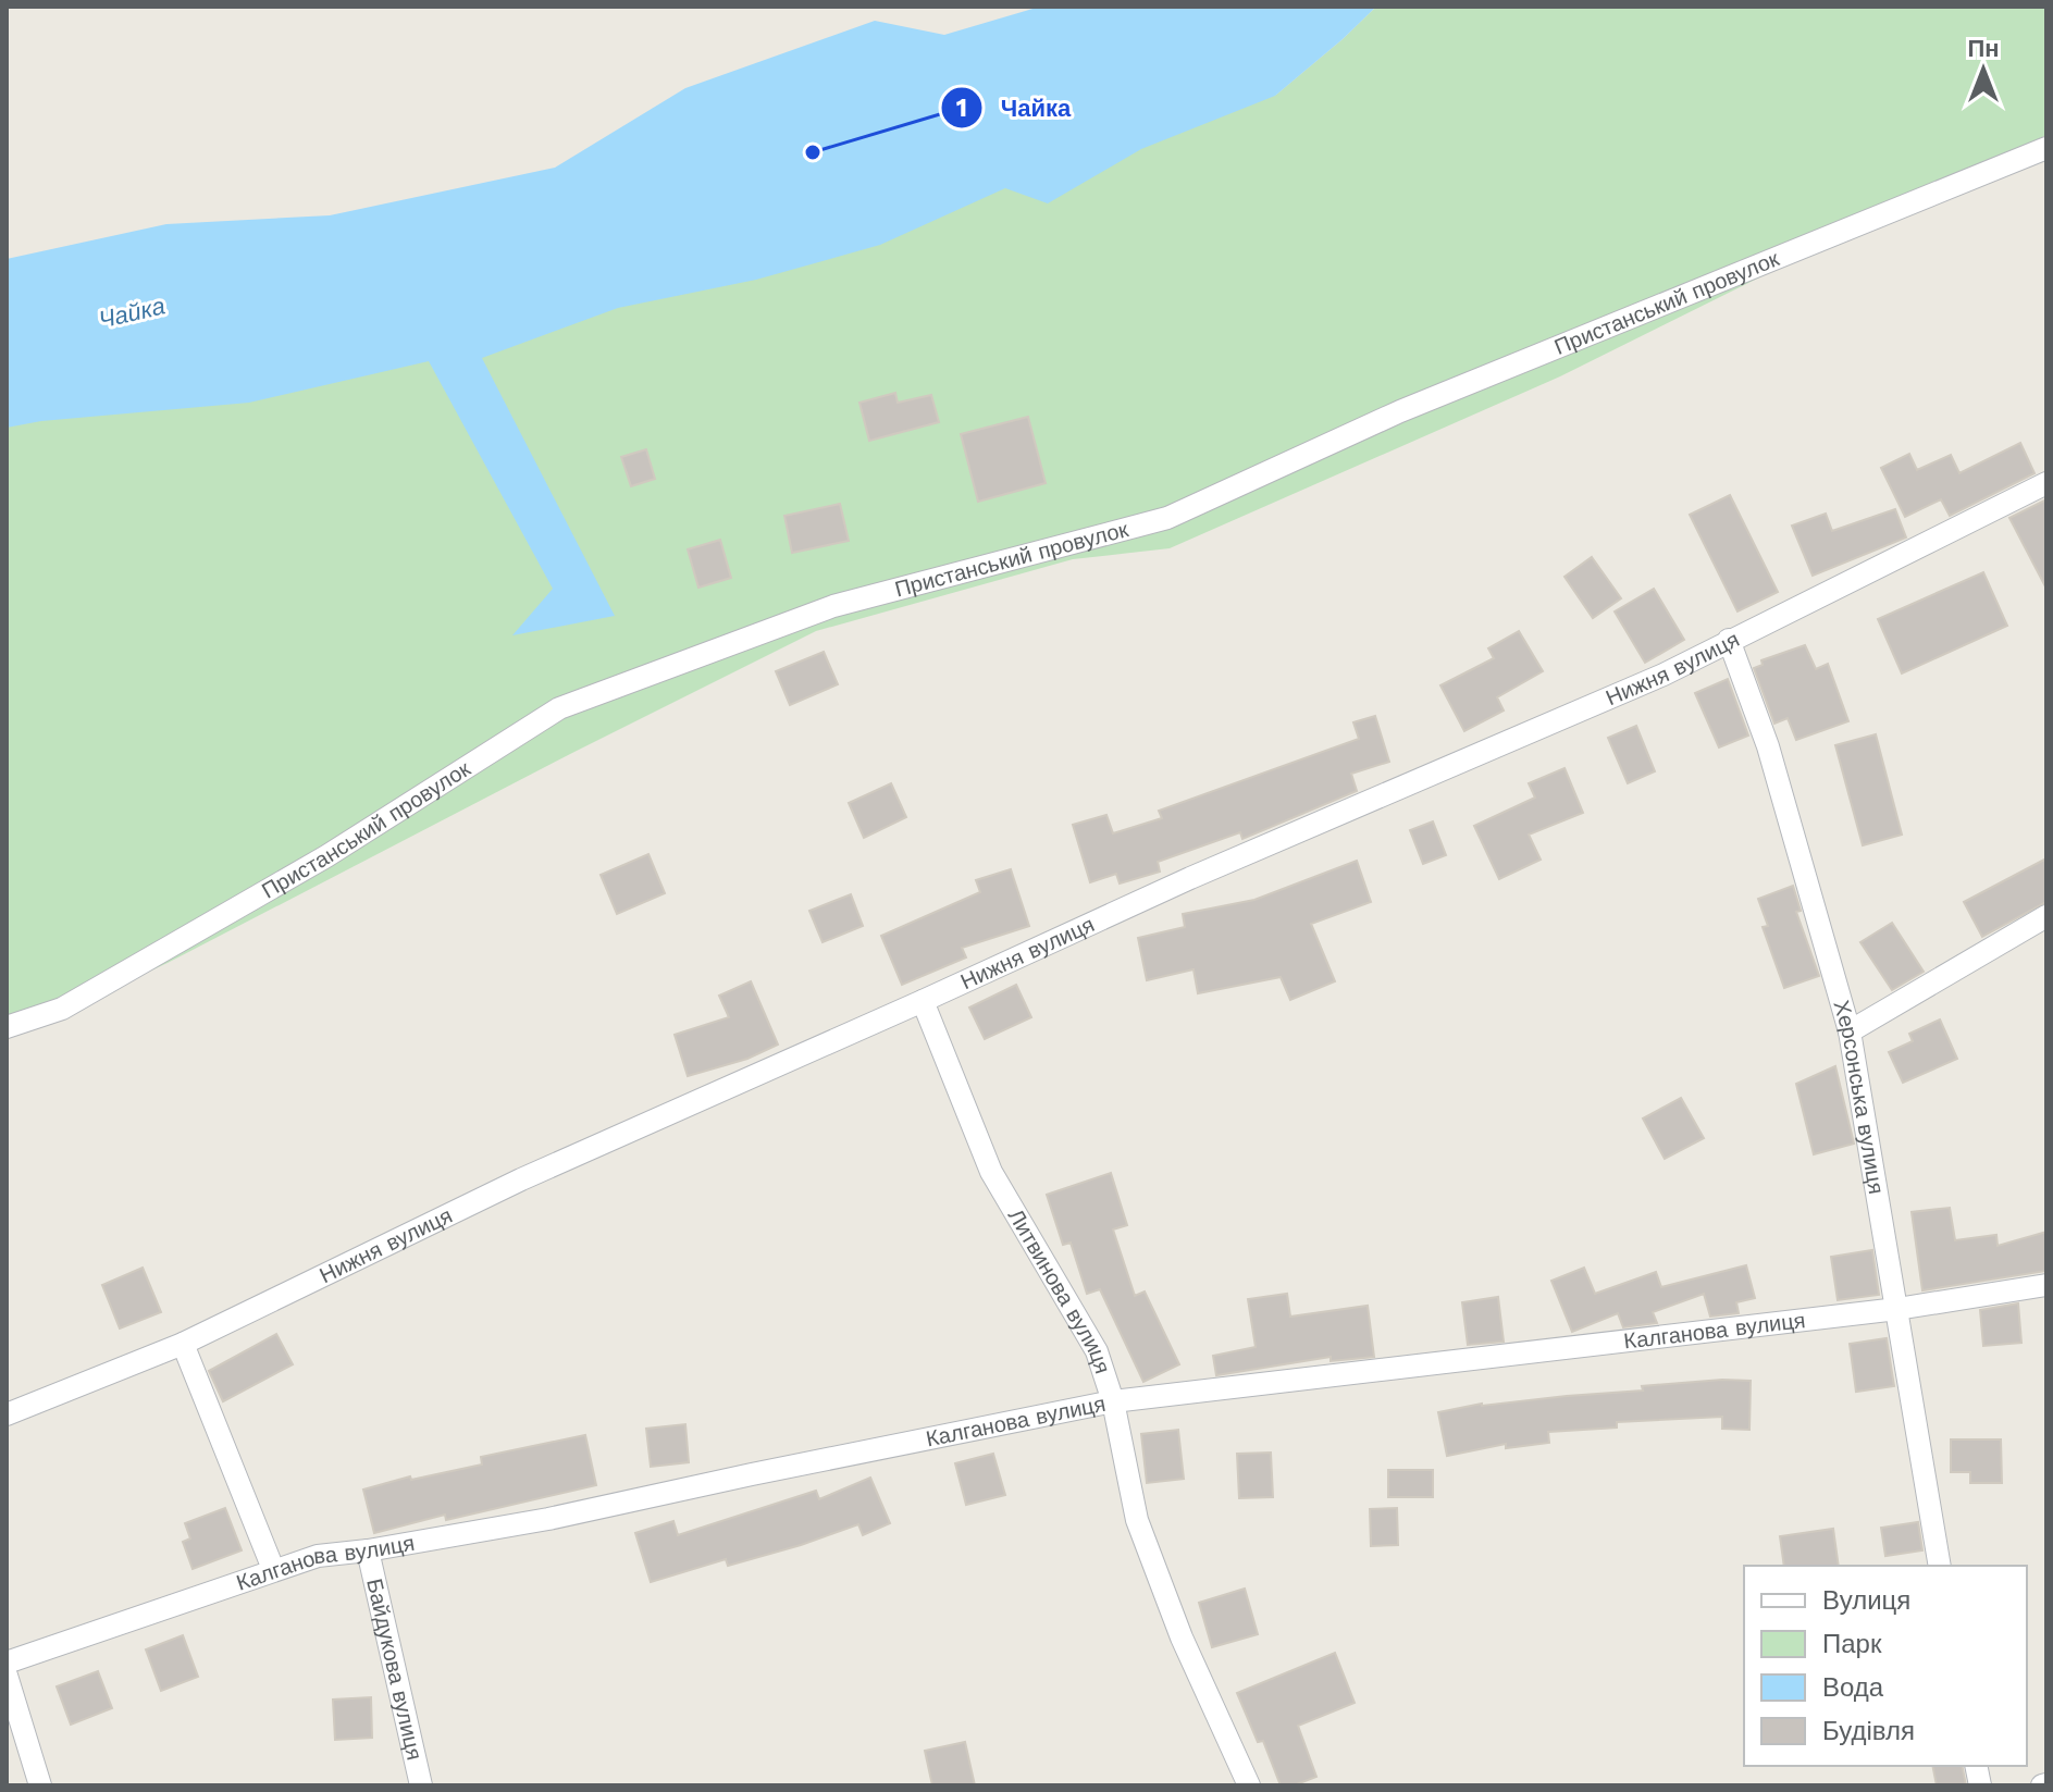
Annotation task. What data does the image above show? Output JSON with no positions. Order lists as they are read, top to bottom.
{
  "streets": {
    "street": [
      "Пристанський провулок",
      "Нижня вулиця",
      "Херсонська вулиця",
      "Литвинова вулиця",
      "Калганова вулиця",
      "Байдукова вулиця"
    ]
  },
  "crossings": [
    ["Нижня вулиця", "Херсонська вулиця"],
    ["Нижня вулиця", "Литвинова вулиця"],
    ["Херсонська вулиця", "Калганова вулиця"],
    ["Литвинова вулиця", "Калганова вулиця"],
    ["Калганова вулиця", "Байдукова вулиця"]
  ],
  "water": ["Чайка"],
  "places": ["Чайка"],
  "legend": [
    "Вулиця",
    "Парк",
    "Вода",
    "Будівля"
  ],
  "north": "top"
}
